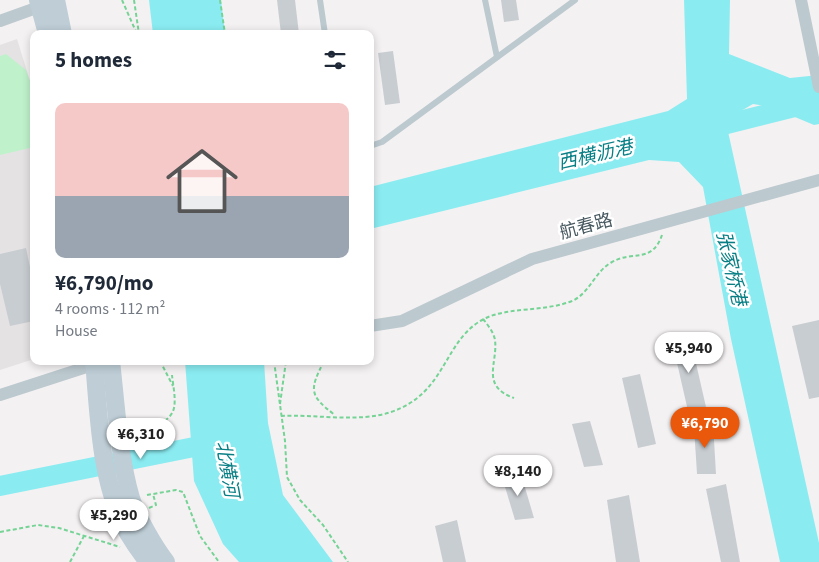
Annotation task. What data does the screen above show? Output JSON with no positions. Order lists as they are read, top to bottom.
{
  "streets": {
    "street": ["航春路"]
  },
  "water": ["西横沥港", "张家桥港", "北横河"],
  "page": {
    "heading": "5 homes",
    "list": [
      {
        "name": "¥6,790/mo",
        "note": "4 rooms · 112 m² · House"
      }
    ],
    "price": [
      "¥5,940",
      "¥6,790",
      "¥6,310",
      "¥8,140",
      "¥5,290"
    ]
  }
}
